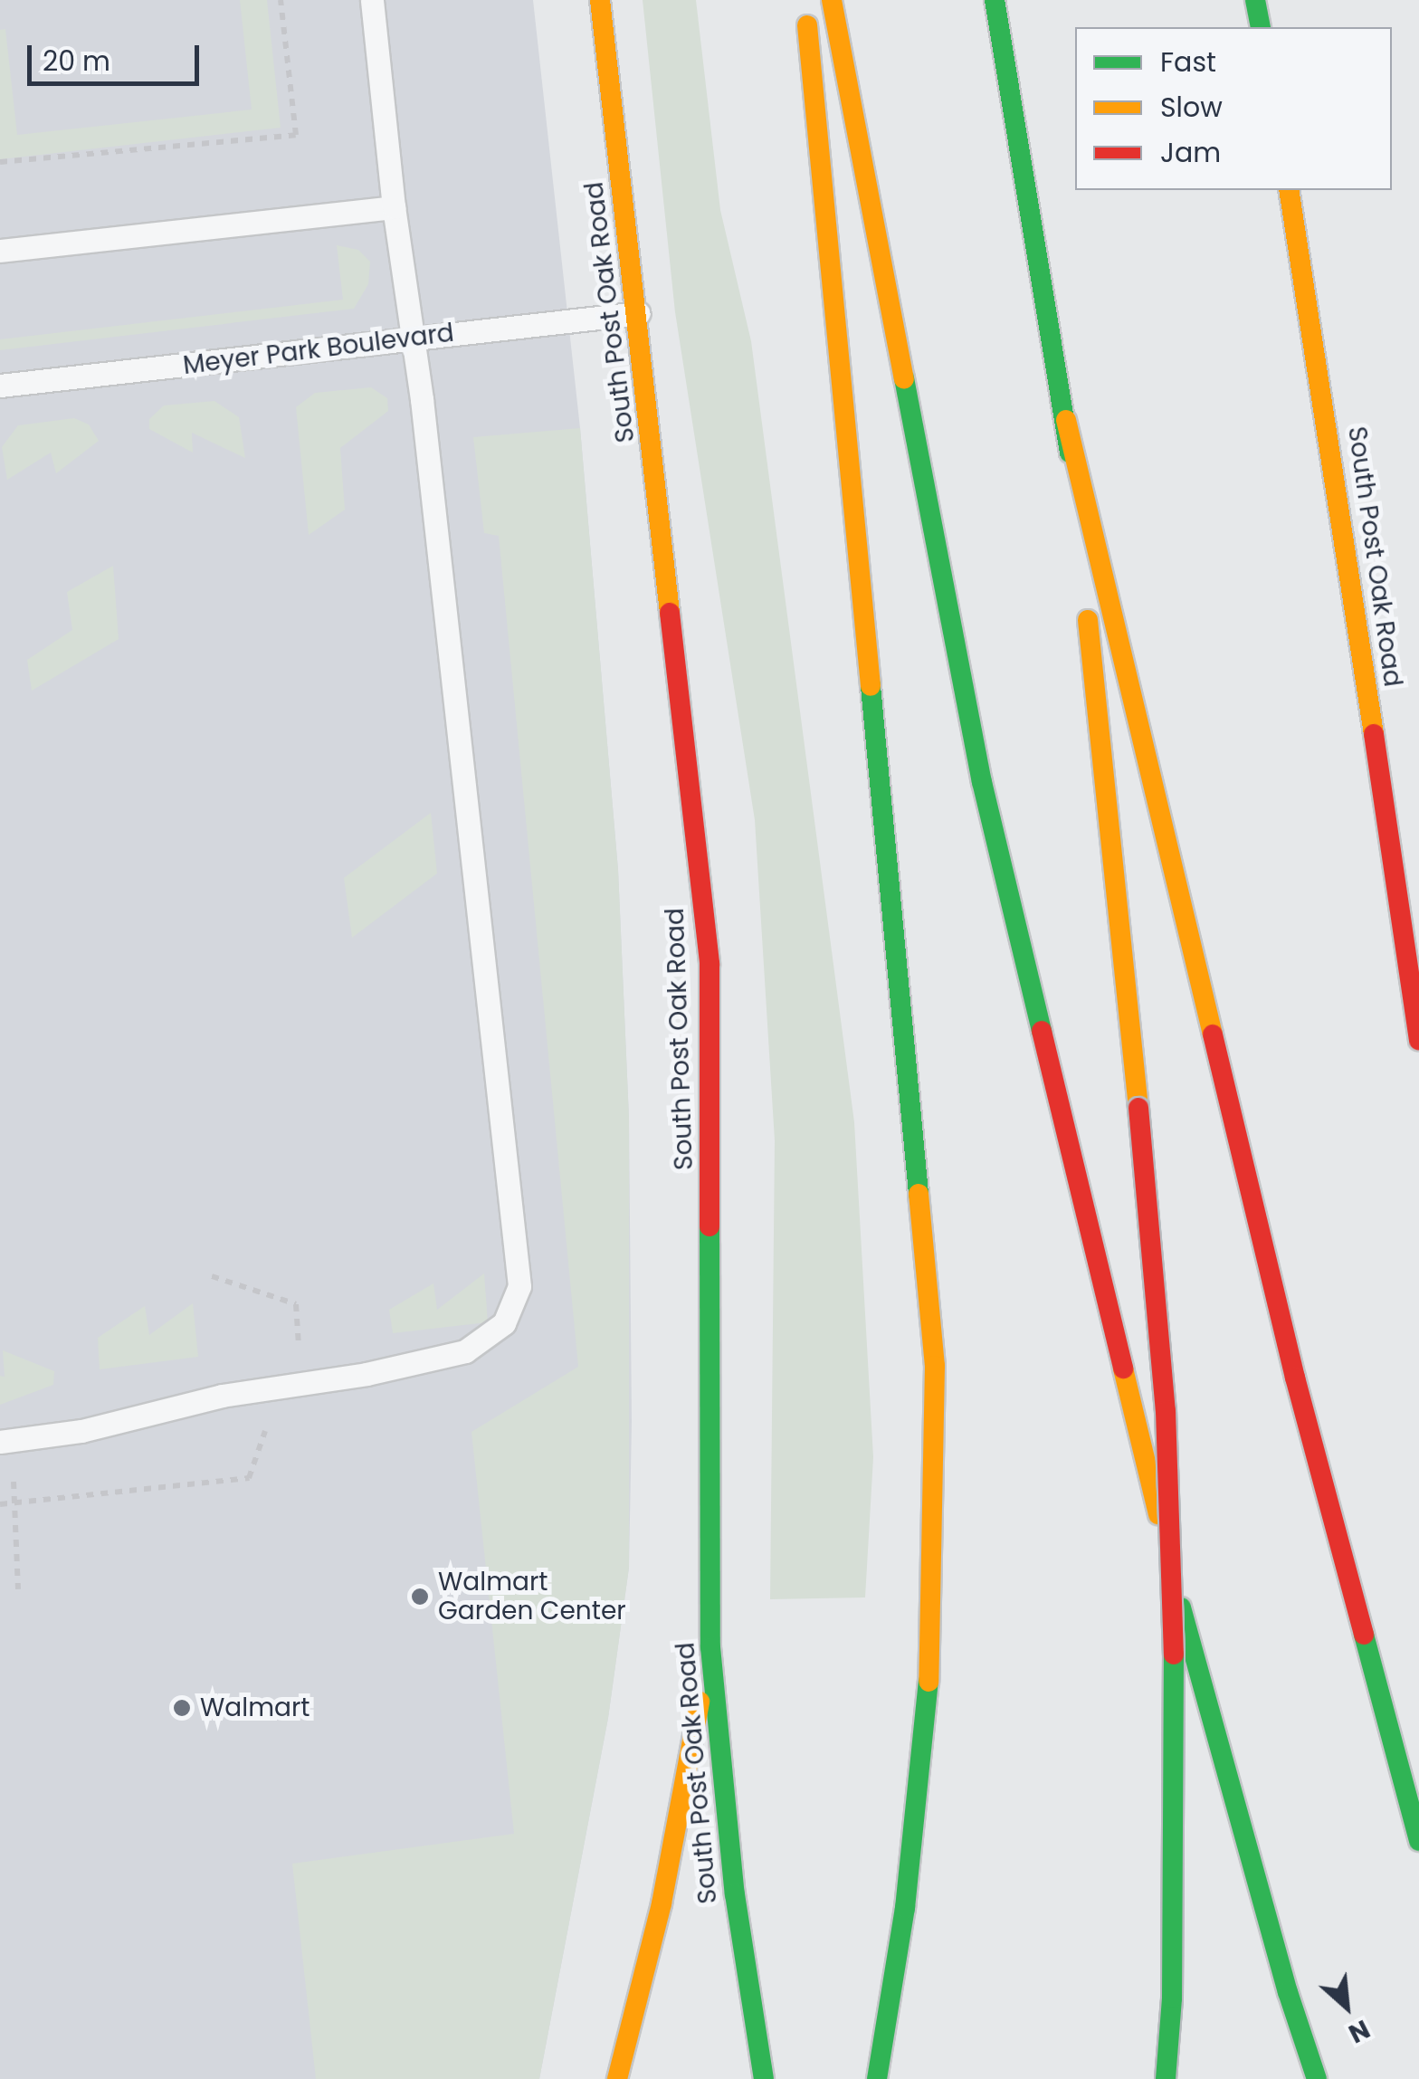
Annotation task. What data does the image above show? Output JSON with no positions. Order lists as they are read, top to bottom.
{
  "streets": {
    "main road": ["South Post Oak Road"],
    "lane": ["Meyer Park Boulevard"]
  },
  "crossings": [
    ["South Post Oak Road", "Meyer Park Boulevard"]
  ],
  "places": ["Walmart Garden Center", "Walmart"],
  "legend": ["Fast", "Slow", "Jam"],
  "scale_bar": "20 m",
  "north": "bottom right"
}
